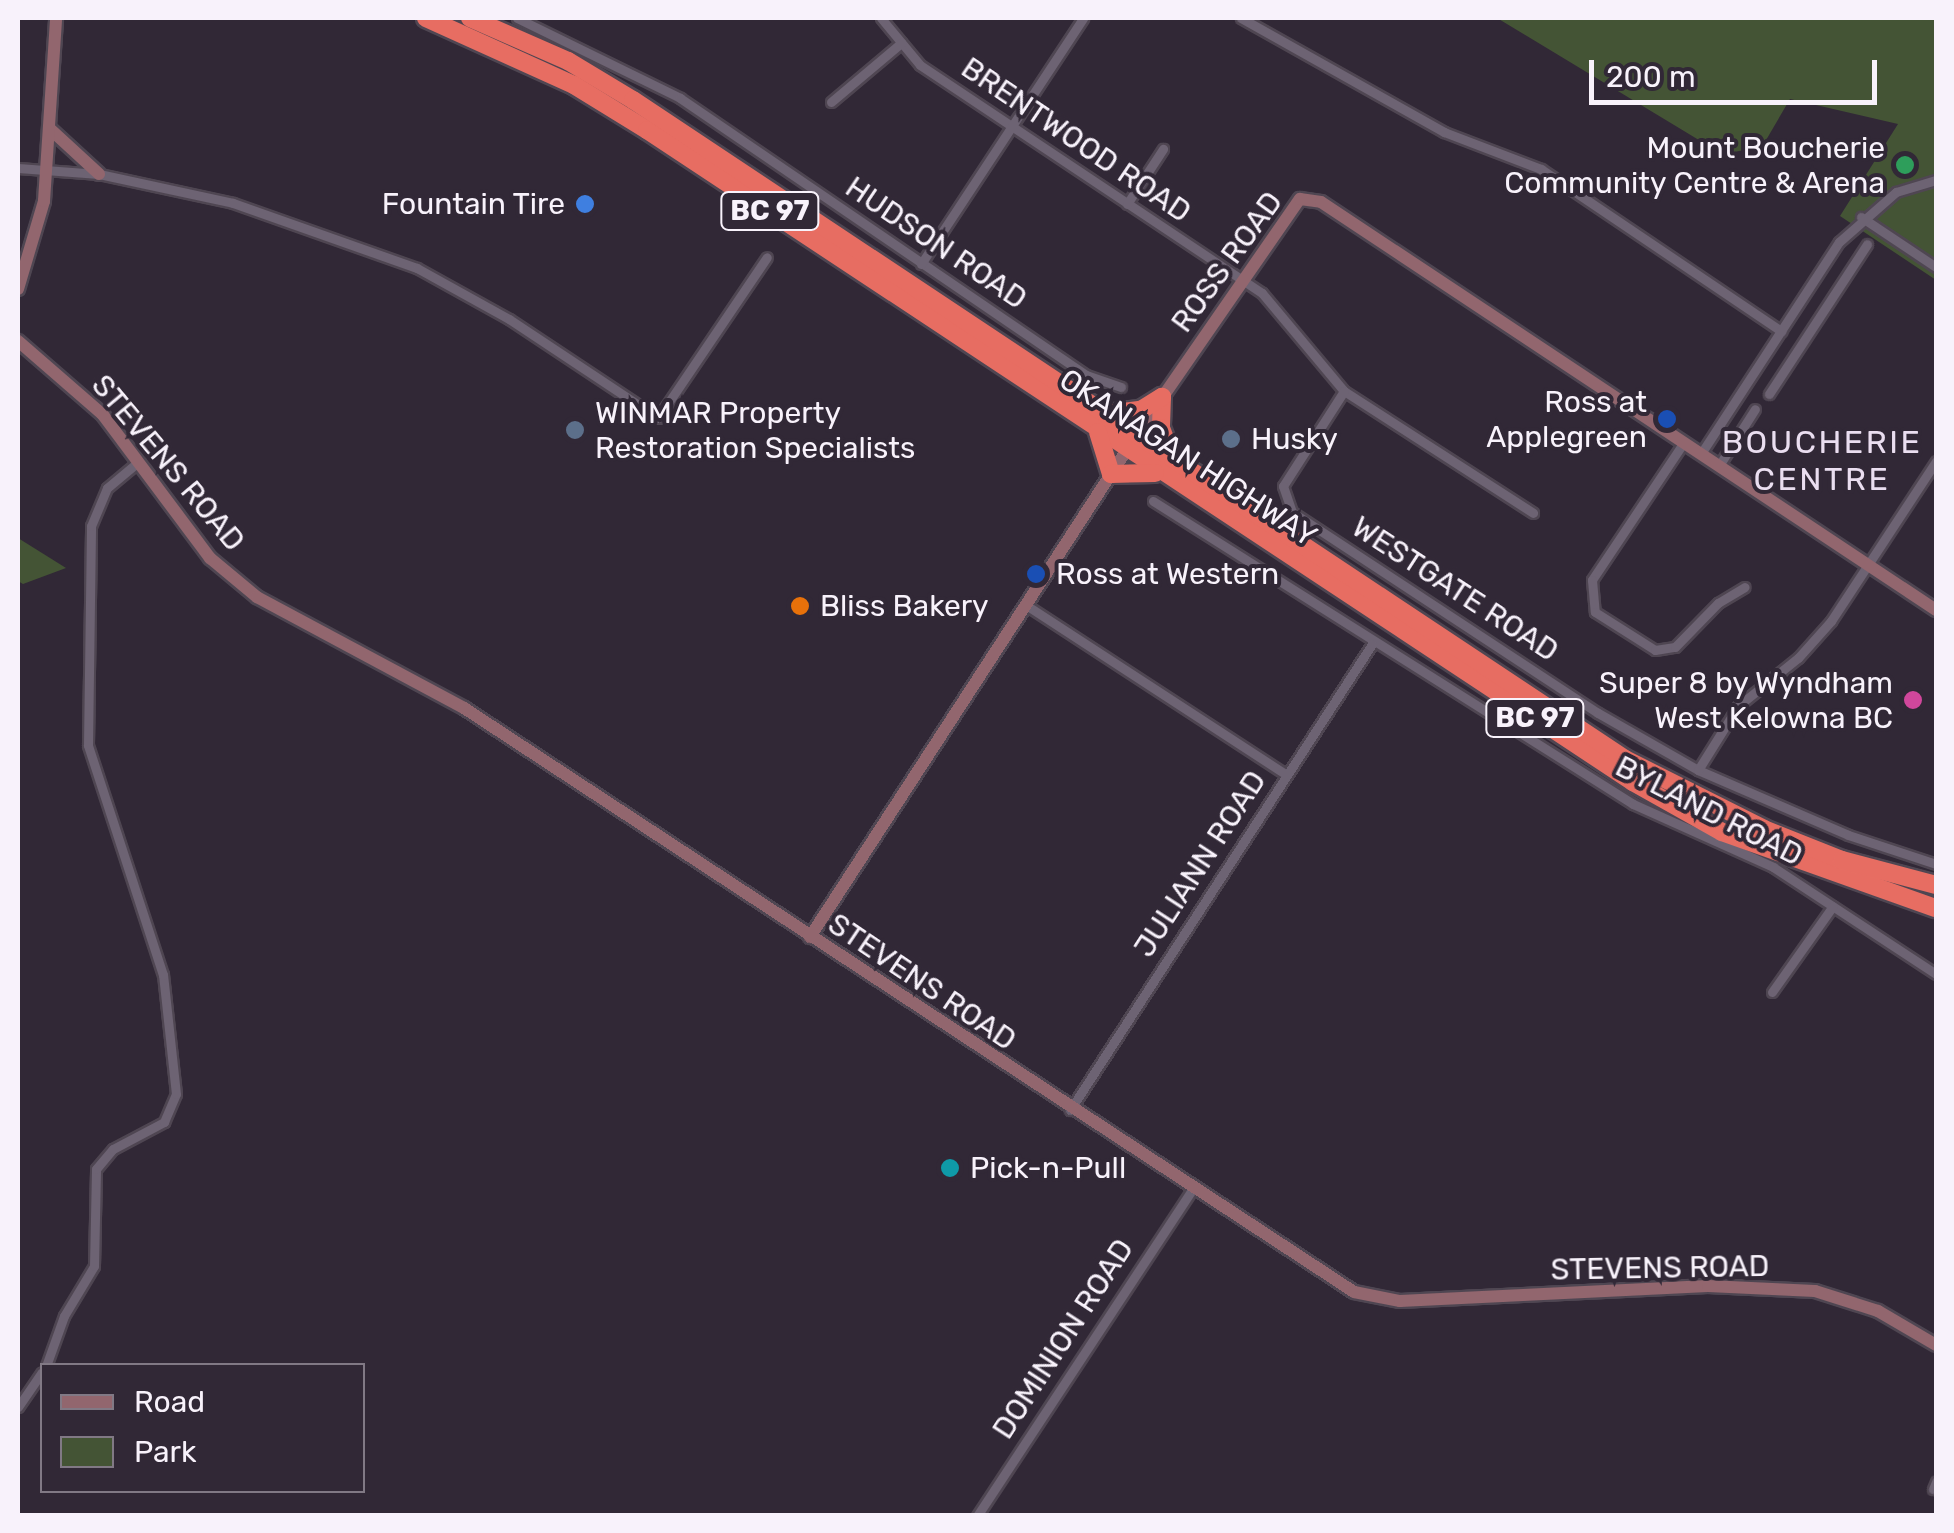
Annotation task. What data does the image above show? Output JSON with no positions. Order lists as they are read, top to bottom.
{
  "streets": {
    "highway": ["BC 97", "OKANAGAN HIGHWAY"],
    "main road": ["ROSS ROAD", "STEVENS ROAD"],
    "street": [
      "BRENTWOOD ROAD",
      "HUDSON ROAD",
      "WESTGATE ROAD",
      "BYLAND ROAD",
      "JULIANN ROAD",
      "DOMINION ROAD"
    ]
  },
  "crossings": [
    ["BRENTWOOD ROAD", "ROSS ROAD"],
    ["BRENTWOOD ROAD", "WESTGATE ROAD"],
    ["ROSS ROAD", "OKANAGAN HIGHWAY"],
    ["ROSS ROAD", "STEVENS ROAD"],
    ["STEVENS ROAD", "JULIANN ROAD"],
    ["STEVENS ROAD", "DOMINION ROAD"],
    ["BYLAND ROAD", "JULIANN ROAD"]
  ],
  "districts": ["BOUCHERIE CENTRE"],
  "places": [
    "Mount Boucherie Community Centre & Arena",
    "Fountain Tire",
    "Ross at Applegreen",
    "WINMAR Property Restoration Specialists",
    "Husky",
    "Ross at Western",
    "Bliss Bakery",
    "Super 8 by Wyndham West Kelowna BC",
    "Pick-n-Pull"
  ],
  "legend": ["Road", "Park"],
  "scale_bar": "200 m"
}
